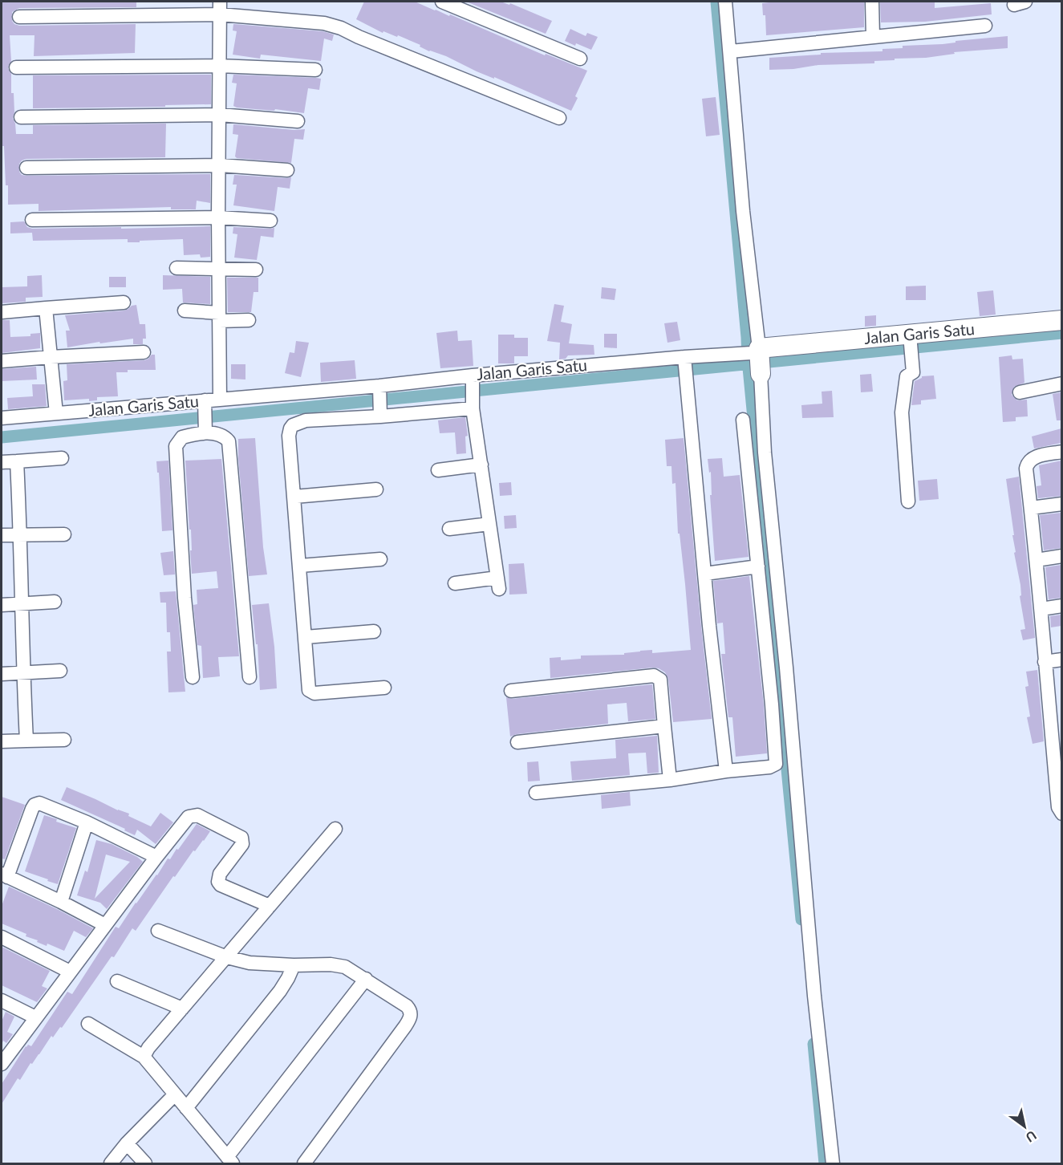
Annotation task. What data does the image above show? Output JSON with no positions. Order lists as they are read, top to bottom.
{
  "streets": {
    "street": ["Jalan Garis Satu"]
  },
  "north": "bottom right"
}
